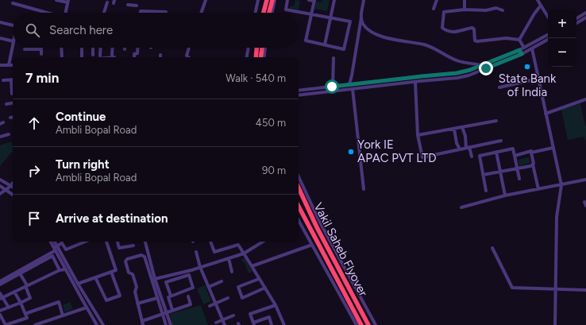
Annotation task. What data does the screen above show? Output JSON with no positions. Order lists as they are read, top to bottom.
{
  "streets": {
    "highway": ["Vakil Saheb Flyover"]
  },
  "places": ["State Bank of India", "York IE APAC PVT LTD"],
  "page": {
    "map_buttons": ["+", "−"],
    "search": "Search here",
    "heading": ["7 min", "Walk · 540 m"],
    "list": [
      ["Continue", "Ambli Bopal Road", "450 m"],
      ["Turn right", "Ambli Bopal Road", "90 m"],
      "Arrive at destination"
    ]
  }
}
